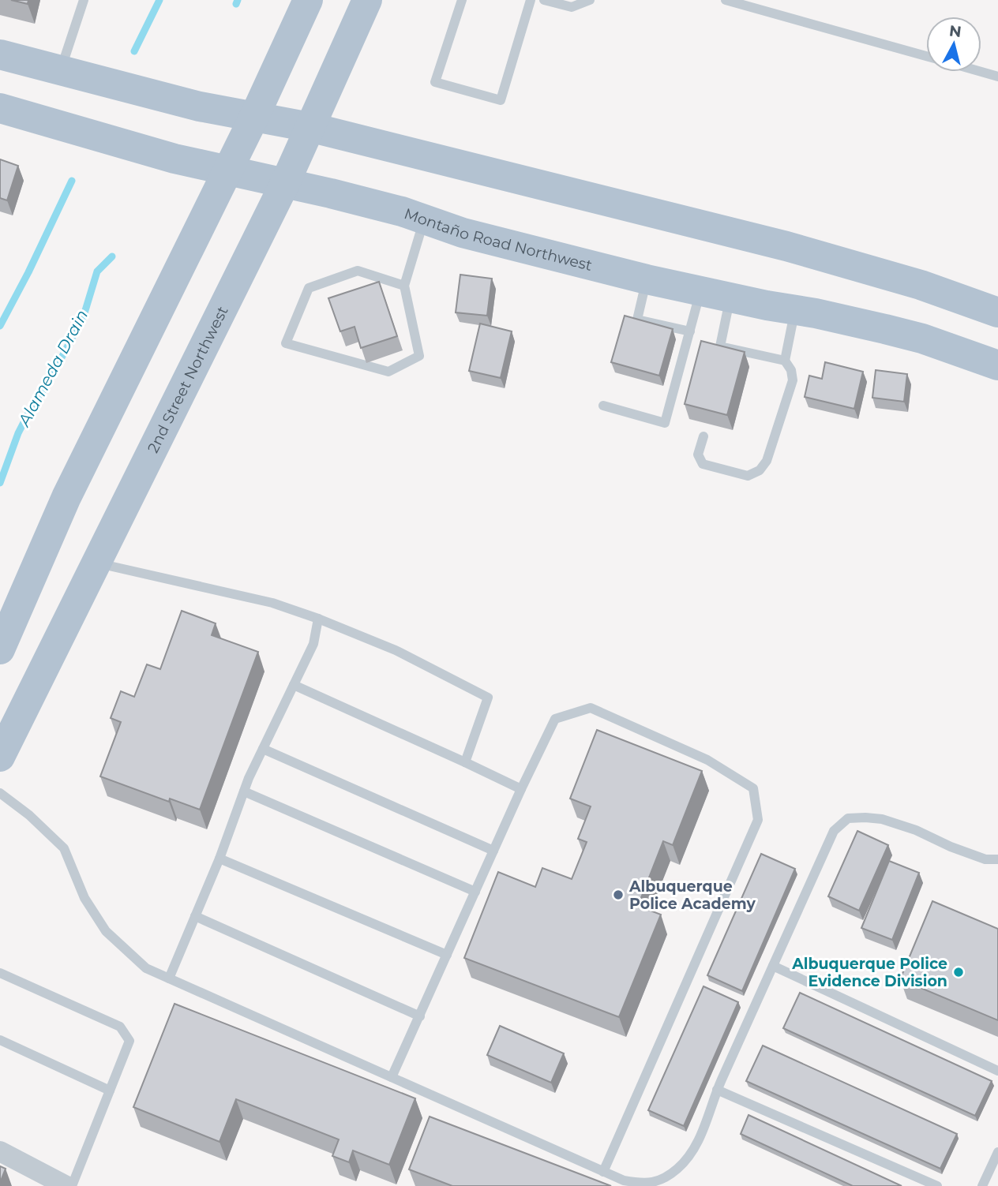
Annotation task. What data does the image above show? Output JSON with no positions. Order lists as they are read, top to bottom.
{
  "streets": {
    "main road": ["Montaño Road Northwest", "2nd Street Northwest"]
  },
  "crossings": [
    ["Montaño Road Northwest", "2nd Street Northwest"]
  ],
  "water": ["Alameda Drain"],
  "places": ["Albuquerque Police Academy", "Albuquerque Police Evidence Division"],
  "north": "top"
}
